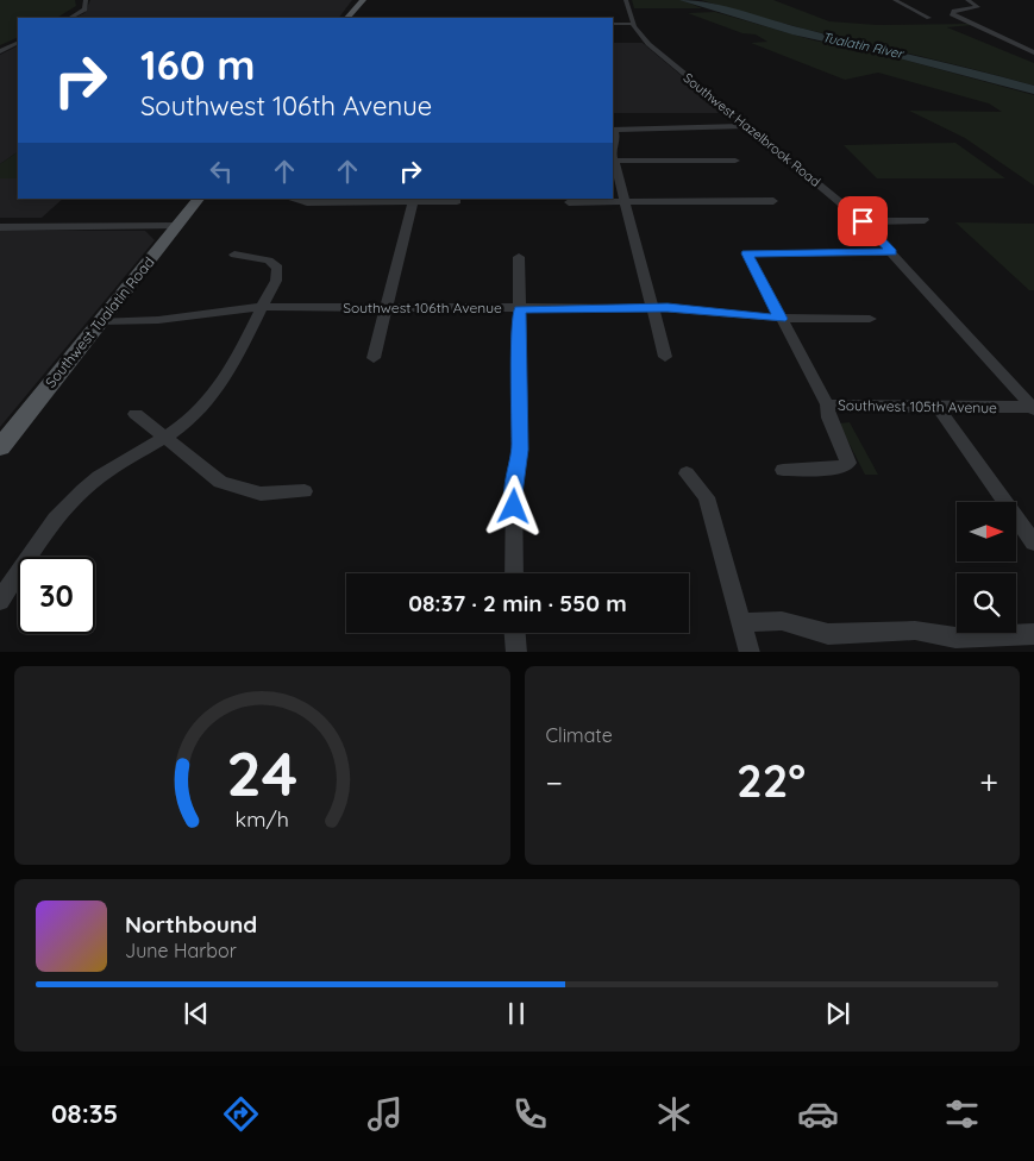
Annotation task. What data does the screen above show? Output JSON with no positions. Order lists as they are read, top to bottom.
{
  "streets": {
    "main road": ["Southwest Tualatin Road"],
    "street": ["Southwest Hazelbrook Road", "Southwest 106th Avenue", "Southwest 105th Avenue"]
  },
  "crossings": [
    ["Southwest Hazelbrook Road", "Southwest 105th Avenue"],
    ["Southwest 106th Avenue", "Southwest Tualatin Road"]
  ],
  "water": ["Tualatin River"],
  "north": "right",
  "page": {
    "turn": ["160 m", "Southwest 106th Avenue"],
    "limit": "30",
    "trip": "08:37 · 2 min · 550 m",
    "tile": "Climate",
    "heat": ["−", "22°", "+"],
    "song": ["Northbound", "June Harbor"],
    "tabs": "08:35",
    "gauge": ["24", "km/h"]
  }
}
